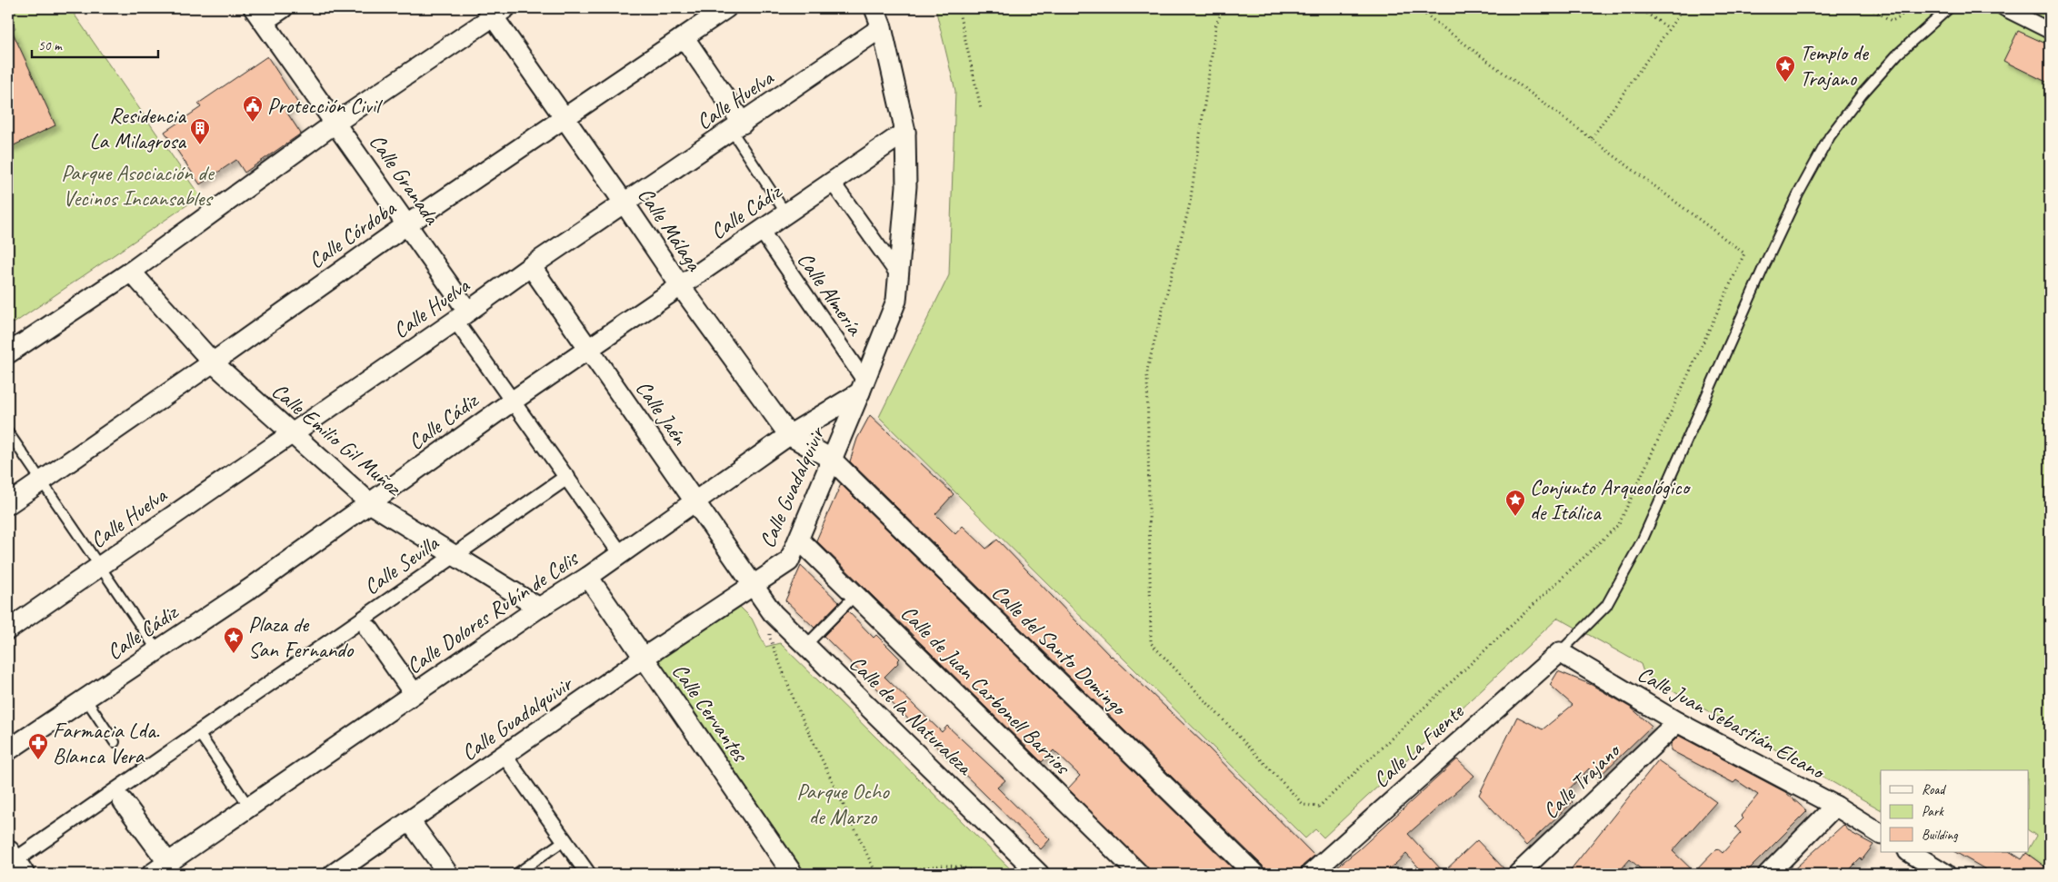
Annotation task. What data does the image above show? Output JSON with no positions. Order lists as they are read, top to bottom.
{
  "streets": {
    "street": [
      "Calle Huelva",
      "Calle Granada",
      "Calle Cádiz",
      "Calle Málaga",
      "Calle Córdoba",
      "Calle Almería",
      "Calle Jaén",
      "Calle Emilio Gil Muñoz",
      "Calle Guadalquivir",
      "Calle Sevilla",
      "Calle Dolores Rubín de Celis",
      "Calle del Santo Domingo",
      "Calle de Juan Carbonell Barrios",
      "Calle Cervantes",
      "Calle de la Naturaleza",
      "Calle Juan Sebastián Elcano",
      "Calle La Fuente",
      "Calle Trajano"
    ]
  },
  "crossings": [
    ["Calle Huelva", "Calle Granada"],
    ["Calle Huelva", "Calle Málaga"],
    ["Calle Huelva", "Calle Jaén"],
    ["Calle Huelva", "Calle Emilio Gil Muñoz"],
    ["Calle Huelva", "Calle Guadalquivir"],
    ["Calle Granada", "Calle Cádiz"],
    ["Calle Granada", "Calle Córdoba"],
    ["Calle Granada", "Calle Sevilla"],
    ["Calle Granada", "Calle Dolores Rubín de Celis"],
    ["Calle Cádiz", "Calle Málaga"],
    ["Calle Cádiz", "Calle Almería"],
    ["Calle Cádiz", "Calle Jaén"],
    ["Calle Cádiz", "Calle Emilio Gil Muñoz"],
    ["Calle Cádiz", "Calle Guadalquivir"],
    ["Calle Málaga", "Calle Córdoba"],
    ["Calle Málaga", "Calle Guadalquivir"],
    ["Calle Málaga", "Calle Dolores Rubín de Celis"],
    ["Calle Málaga", "Calle del Santo Domingo"],
    ["Calle Córdoba", "Calle Emilio Gil Muñoz"],
    ["Calle Almería", "Calle Guadalquivir"],
    ["Calle Almería", "Calle Dolores Rubín de Celis"],
    ["Calle Jaén", "Calle Guadalquivir"],
    ["Calle Jaén", "Calle Dolores Rubín de Celis"],
    ["Calle Jaén", "Calle de la Naturaleza"],
    ["Calle Emilio Gil Muñoz", "Calle Sevilla"],
    ["Calle Emilio Gil Muñoz", "Calle Dolores Rubín de Celis"],
    ["Calle Guadalquivir", "Calle Dolores Rubín de Celis"],
    ["Calle Guadalquivir", "Calle del Santo Domingo"],
    ["Calle Guadalquivir", "Calle de Juan Carbonell Barrios"],
    ["Calle Guadalquivir", "Calle Cervantes"],
    ["Calle Guadalquivir", "Calle de la Naturaleza"],
    ["Calle Dolores Rubín de Celis", "Calle Cervantes"],
    ["Calle Juan Sebastián Elcano", "Calle La Fuente"],
    ["Calle Juan Sebastián Elcano", "Calle Trajano"]
  ],
  "parks": ["Parque Asociación de Vecinos Incansables", "Parque Ocho de Marzo"],
  "places": {
    "place": ["Templo de Trajano", "Conjunto Arqueológico de Itálica", "Plaza de San Fernando"],
    "public building": ["Protección Civil"],
    "building": ["Residencia La Milagrosa"],
    "pharmacy": ["Farmacia Lda. Blanca Vera"]
  },
  "legend": ["Road", "Park", "Building"],
  "scale_bar": "50 m"
}
